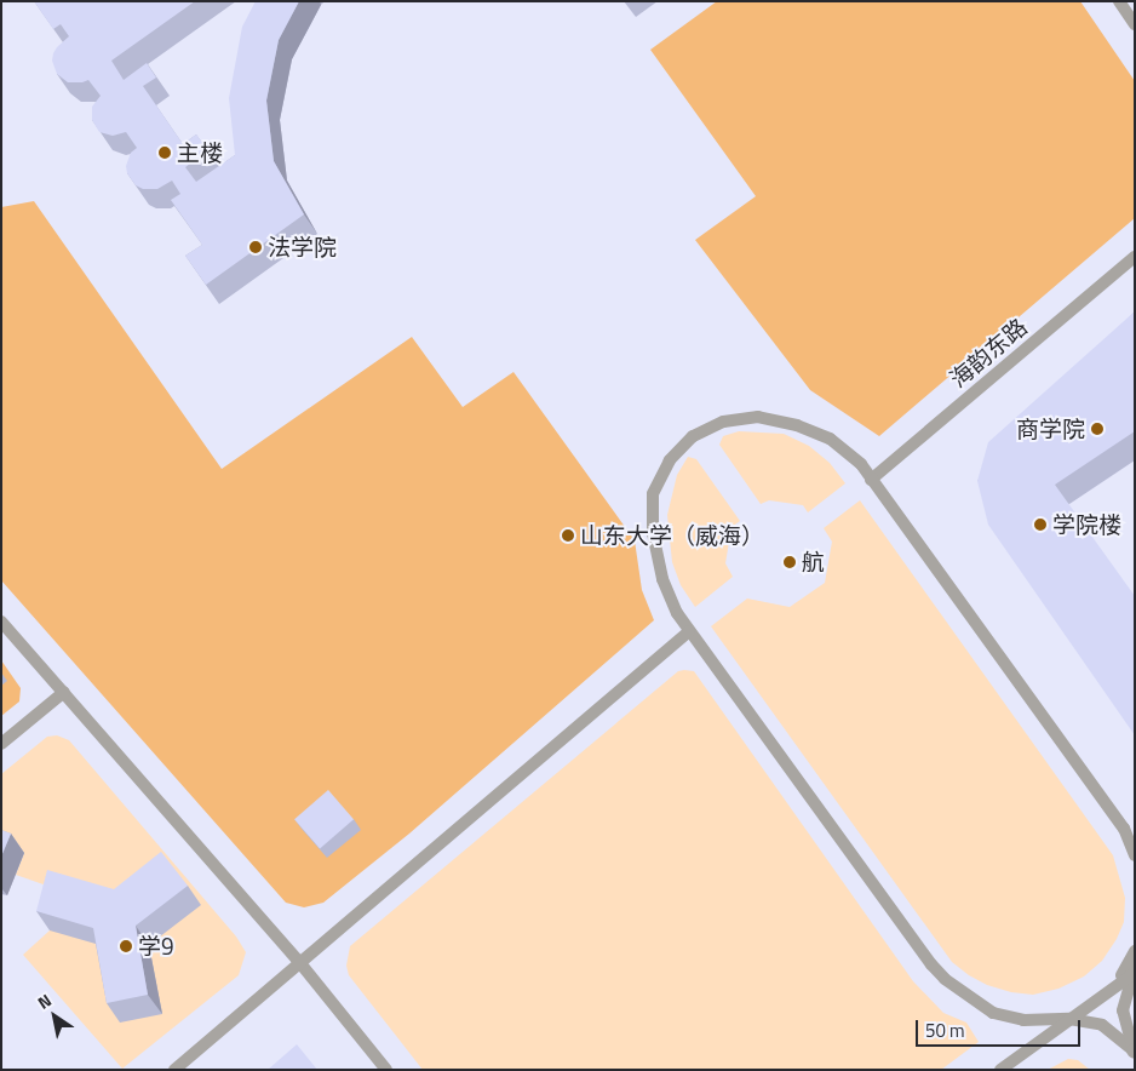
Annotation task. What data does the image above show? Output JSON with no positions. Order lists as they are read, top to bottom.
{
  "streets": {
    "lane": ["海韵东路"]
  },
  "places": [
    "主楼",
    "法学院",
    "商学院",
    "学院楼",
    "山东大学（威海）",
    "航",
    "学9"
  ],
  "scale_bar": "50 m",
  "north": "top left"
}
